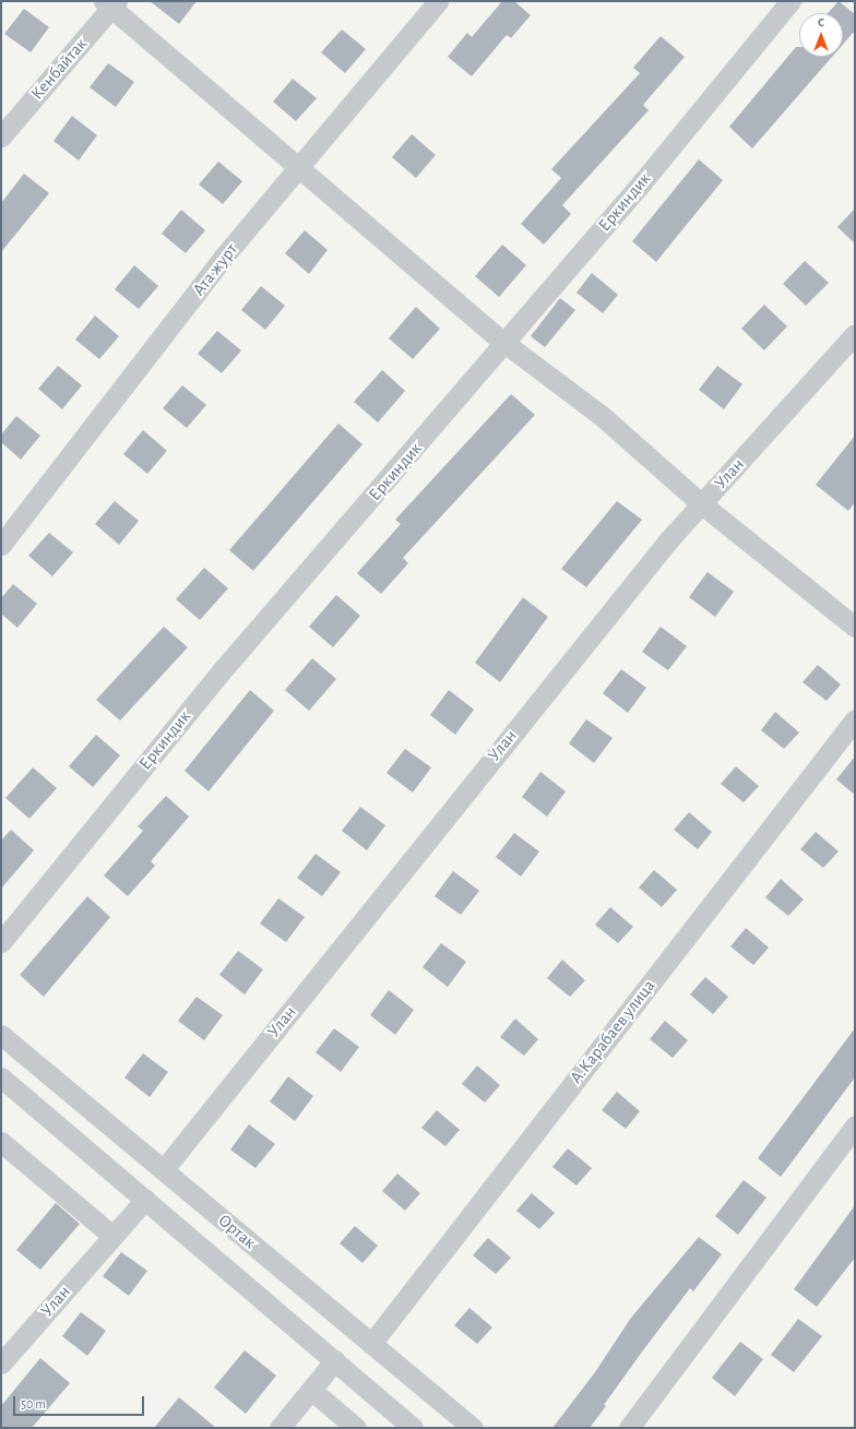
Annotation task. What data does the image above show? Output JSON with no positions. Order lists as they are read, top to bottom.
{
  "streets": {
    "street": [
      "Кенбайтак",
      "Еркиндик",
      "Ата журт",
      "Улан",
      "А.Карабаев улица",
      "Ортак"
    ]
  },
  "crossings": [
    ["Улан", "Ортак"],
    ["А.Карабаев улица", "Ортак"]
  ],
  "scale_bar": "50 m",
  "north": "top"
}
